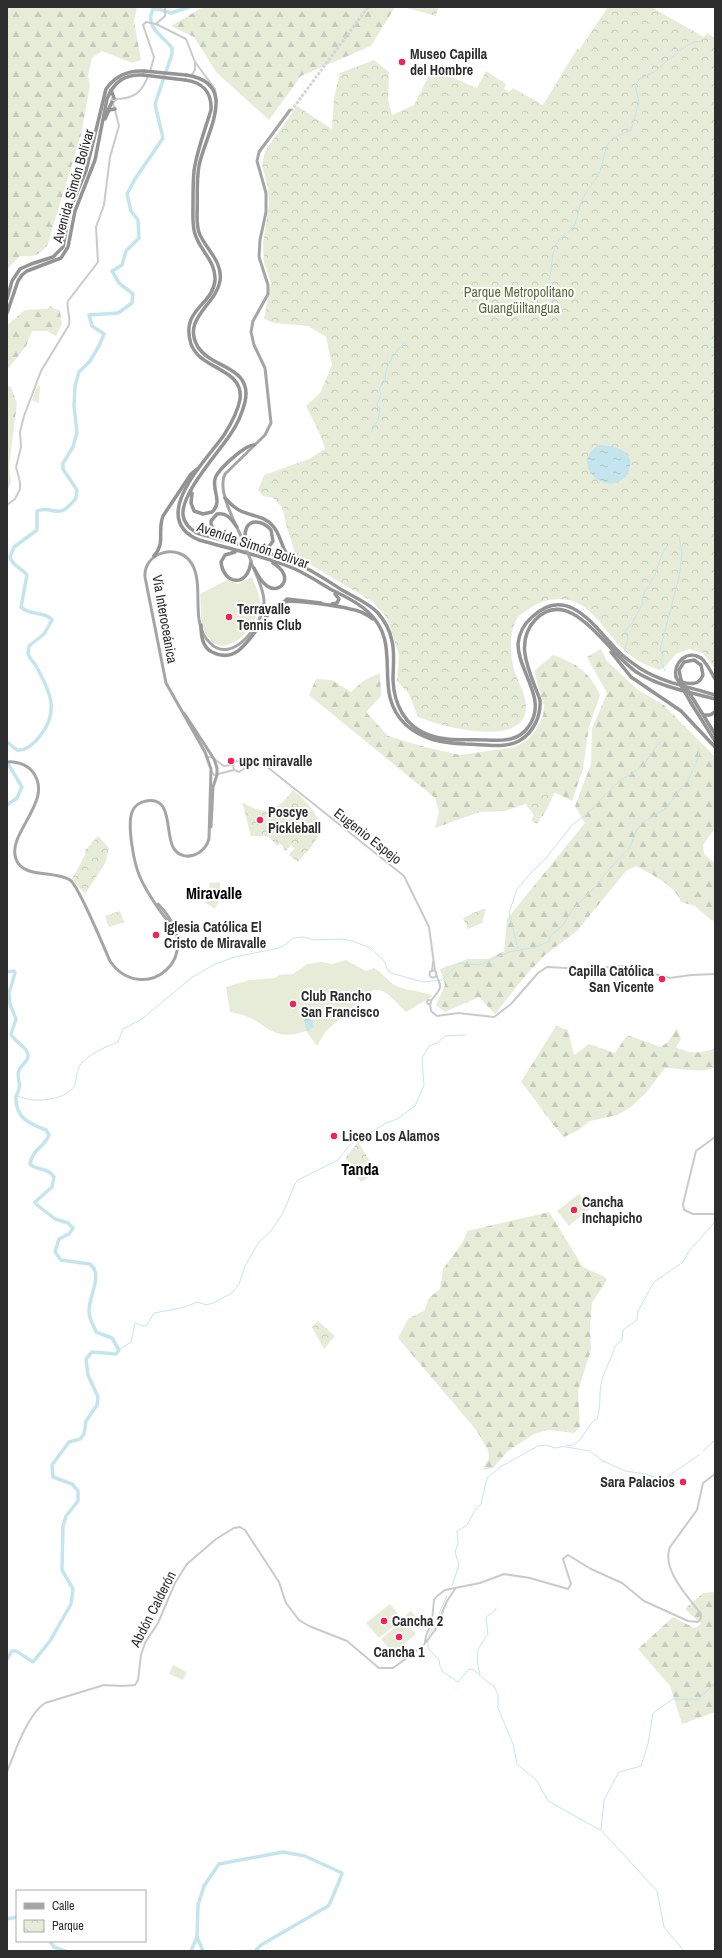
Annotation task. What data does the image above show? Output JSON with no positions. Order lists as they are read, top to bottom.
{
  "streets": {
    "highway": ["Avenida Simón Bolívar"],
    "main road": ["Vía Interoceánica"],
    "street": ["Eugenio Espejo", "Abdón Calderón"]
  },
  "districts": ["Miravalle", "Tanda"],
  "parks": ["Parque Metropolitano Guangüiltangua"],
  "places": [
    "Museo Capilla del Hombre",
    "Terravalle Tennis Club",
    "upc miravalle",
    "Poscye Pickleball",
    "Iglesia Católica El Cristo de Miravalle",
    "Capilla Católica San Vicente",
    "Club Rancho San Francisco",
    "Liceo Los Alamos",
    "Cancha Inchapicho",
    "Sara Palacios",
    "Cancha 2",
    "Cancha 1"
  ],
  "legend": ["Calle", "Parque"]
}
